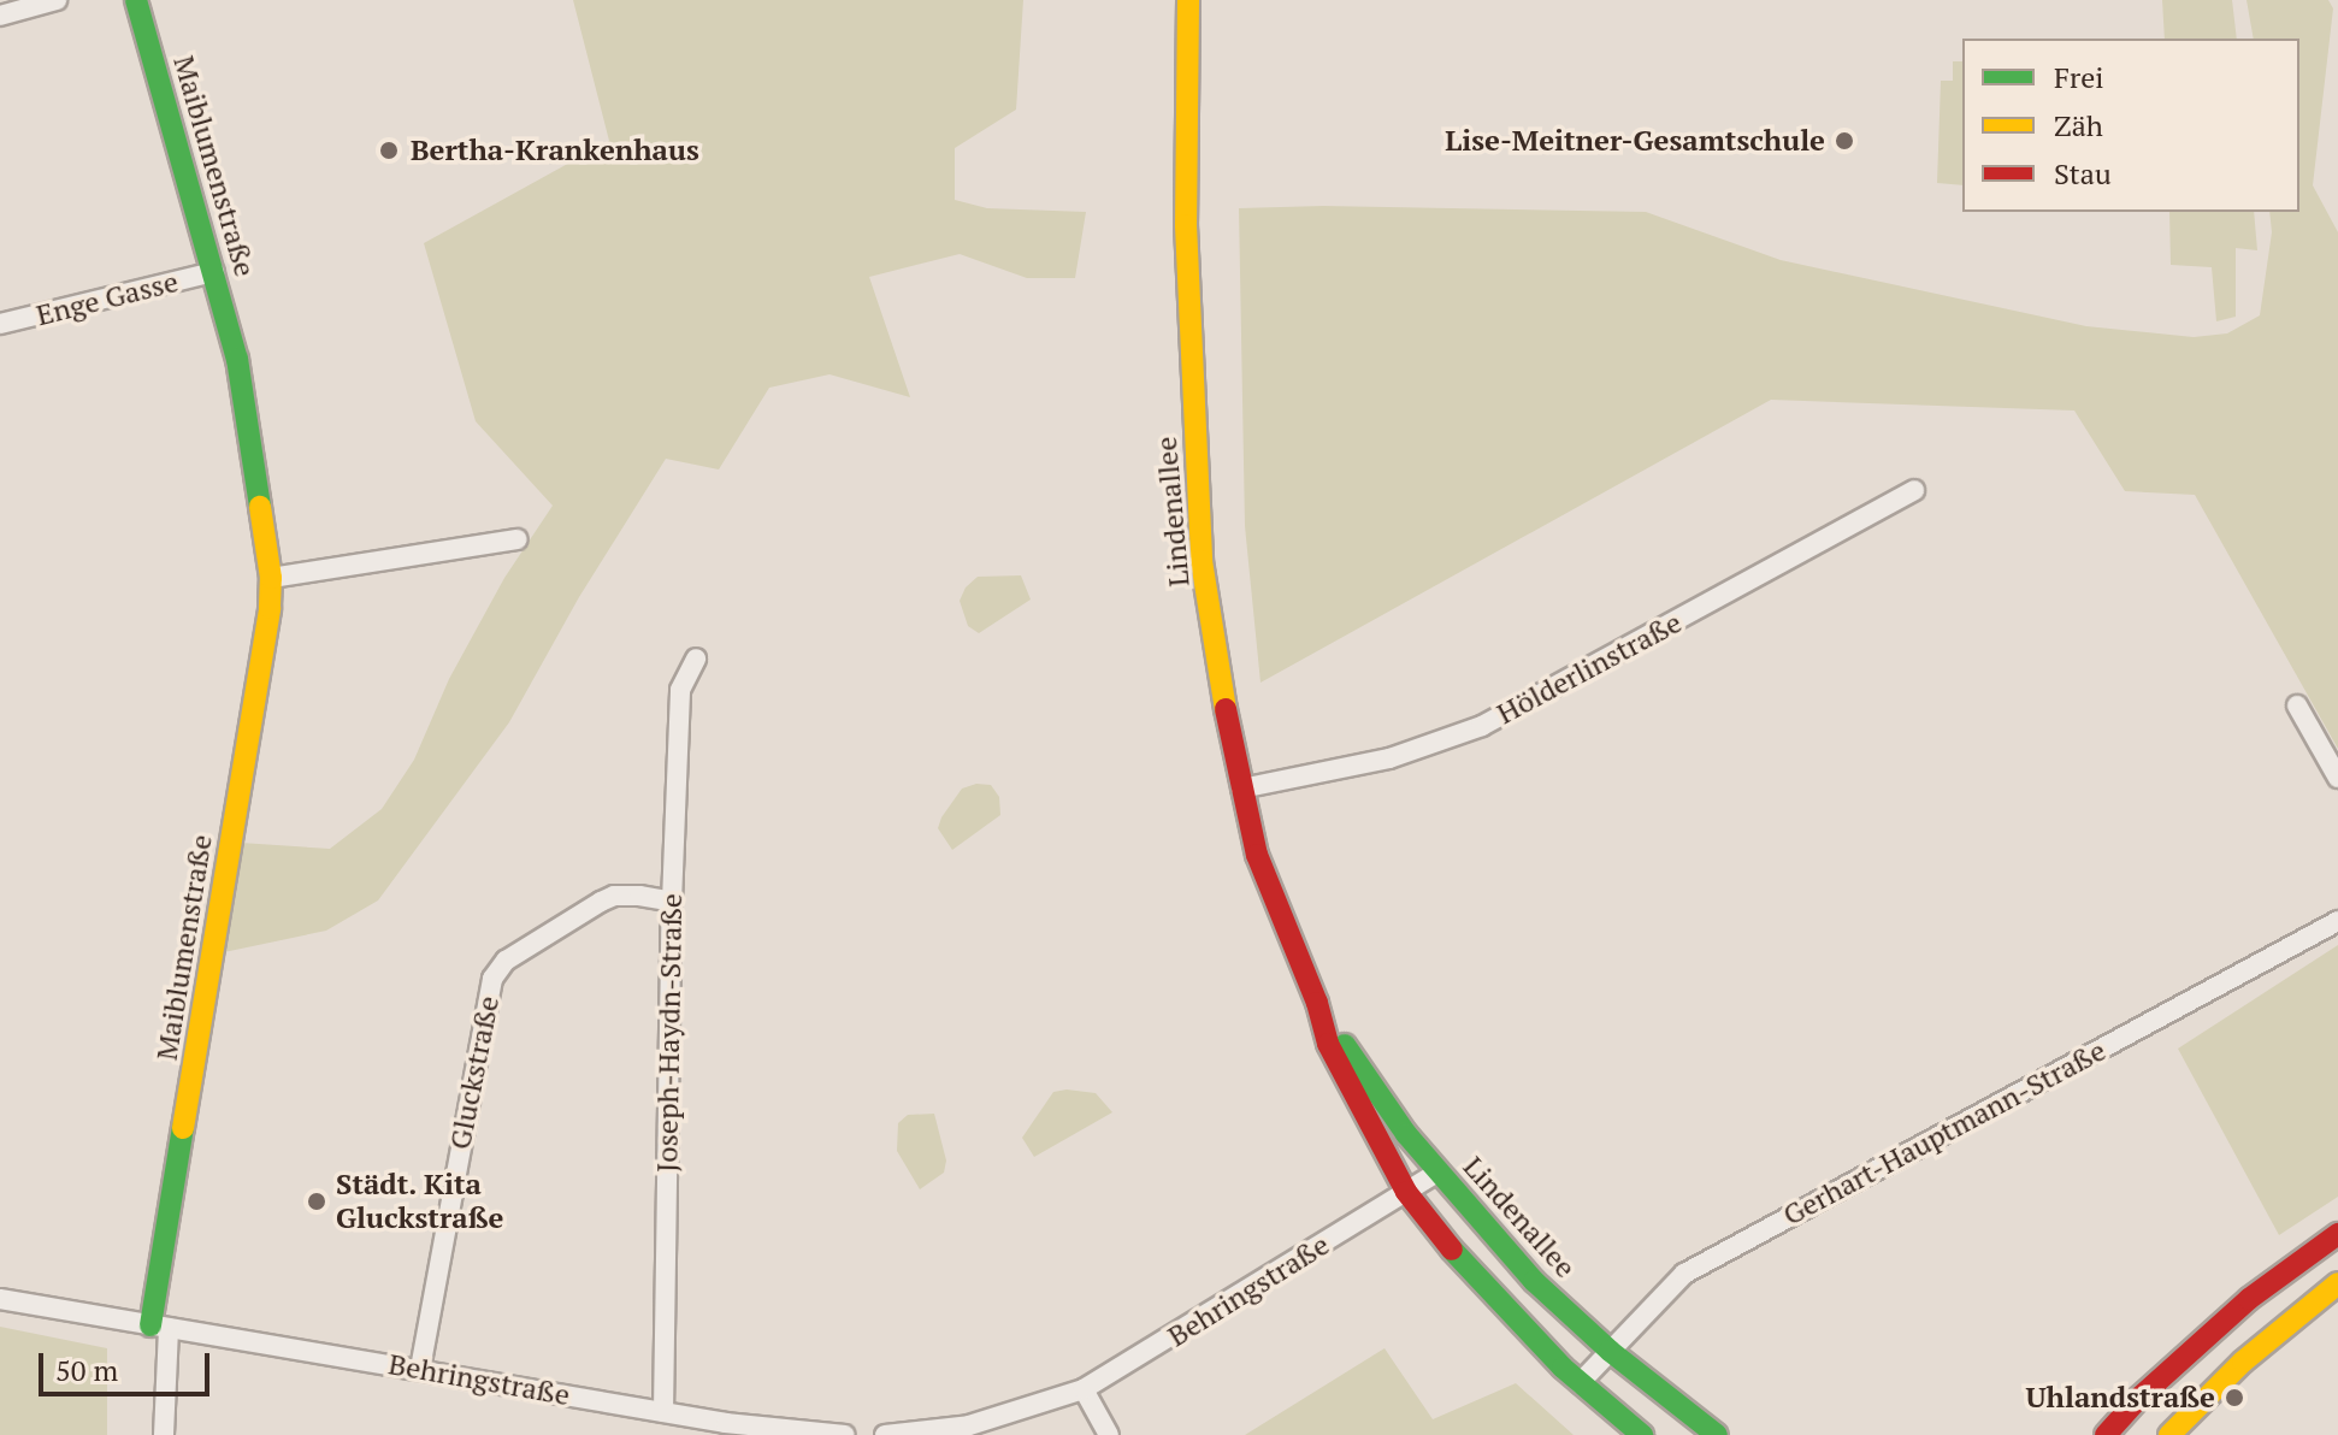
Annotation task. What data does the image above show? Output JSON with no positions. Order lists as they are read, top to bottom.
{
  "streets": {
    "street": [
      "Maiblumenstraße",
      "Enge Gasse",
      "Lindenallee",
      "Hölderlinstraße",
      "Joseph-Haydn-Straße",
      "Gluckstraße",
      "Gerhart-Hauptmann-Straße",
      "Behringstraße"
    ]
  },
  "crossings": [
    ["Maiblumenstraße", "Enge Gasse"],
    ["Maiblumenstraße", "Behringstraße"],
    ["Lindenallee", "Hölderlinstraße"],
    ["Lindenallee", "Gerhart-Hauptmann-Straße"],
    ["Lindenallee", "Behringstraße"],
    ["Joseph-Haydn-Straße", "Gluckstraße"],
    ["Joseph-Haydn-Straße", "Behringstraße"],
    ["Gluckstraße", "Behringstraße"]
  ],
  "places": [
    "Lise-Meitner-Gesamtschule",
    "Bertha-Krankenhaus",
    "Städt. Kita Gluckstraße",
    "Uhlandstraße"
  ],
  "legend": ["Frei", "Zäh", "Stau"],
  "scale_bar": "50 m"
}
